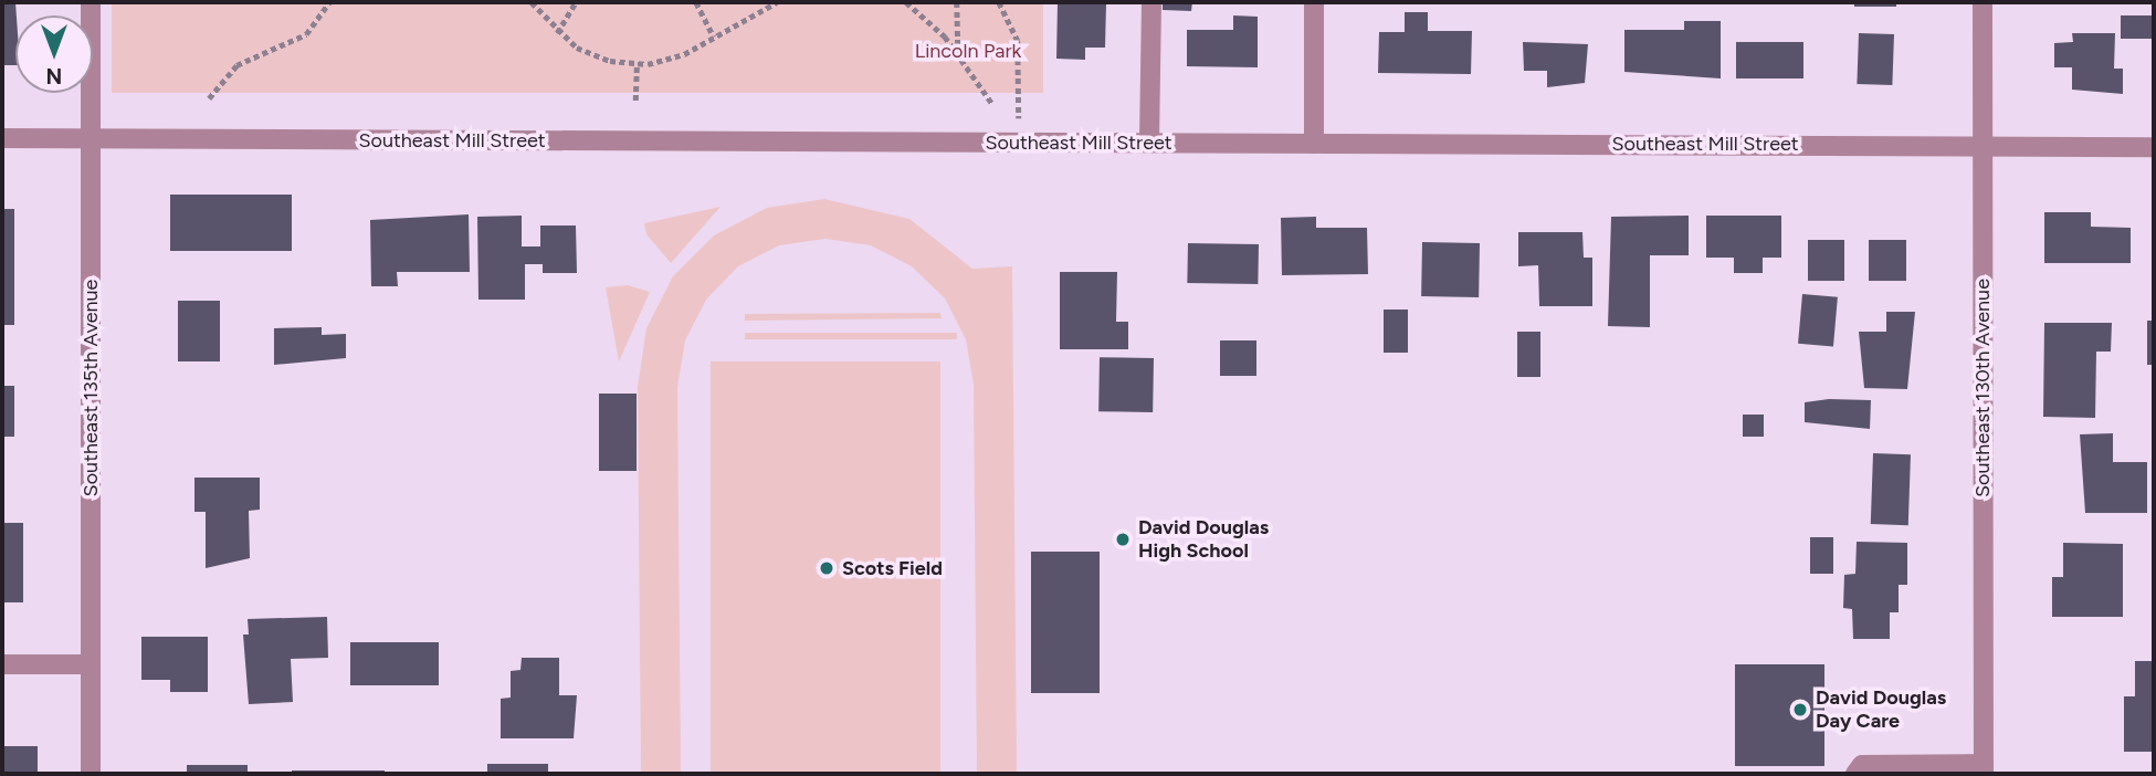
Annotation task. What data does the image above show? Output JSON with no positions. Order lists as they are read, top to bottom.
{
  "streets": {
    "street": ["Southeast Mill Street", "Southeast 135th Avenue", "Southeast 130th Avenue"]
  },
  "crossings": [
    ["Southeast Mill Street", "Southeast 135th Avenue"],
    ["Southeast Mill Street", "Southeast 130th Avenue"]
  ],
  "parks": ["Lincoln Park"],
  "places": ["David Douglas High School", "Scots Field", "David Douglas Day Care"],
  "north": "bottom"
}
